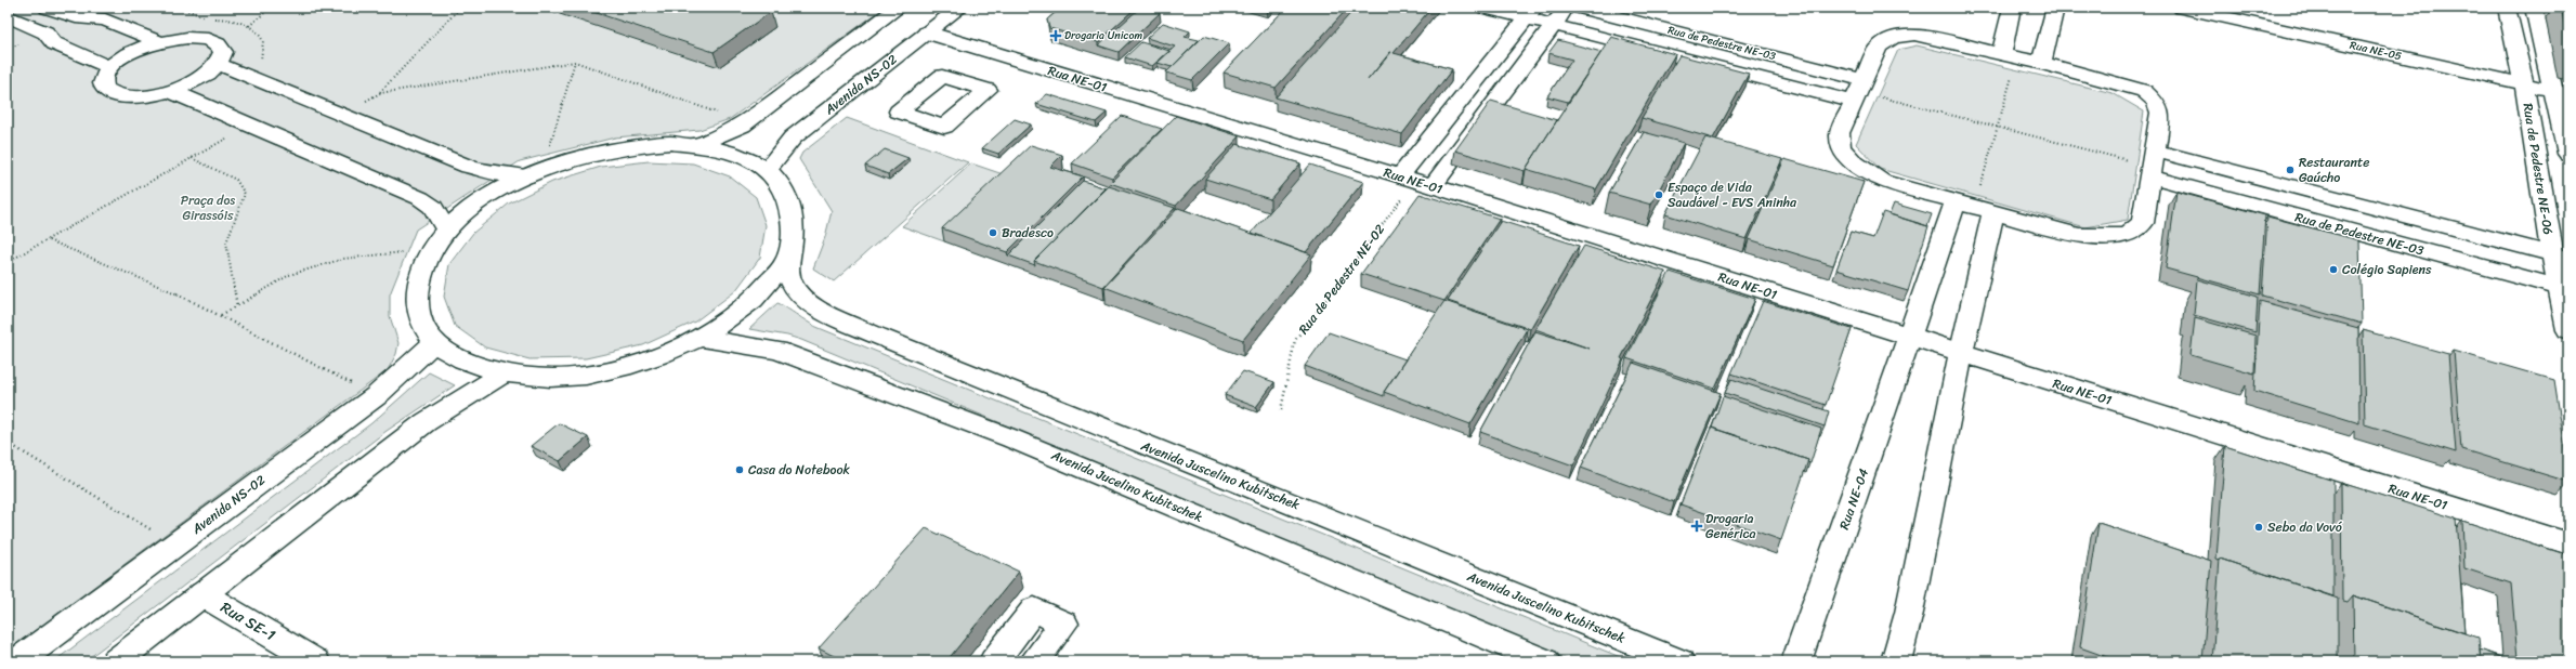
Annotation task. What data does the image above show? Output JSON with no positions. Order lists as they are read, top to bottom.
{
  "streets": {
    "street": [
      "Rua de Pedestre NE-03",
      "Rua NE-05",
      "Rua NE-01",
      "Avenida NS-02",
      "Rua de Pedestre NE-06",
      "Avenida Juscelino Kubitschek",
      "Avenida Jucelino Kubitschek",
      "Rua NE-04",
      "Rua SE-1"
    ],
    "path": ["Rua de Pedestre NE-02"]
  },
  "crossings": [
    ["Rua de Pedestre NE-03", "Rua de Pedestre NE-06"],
    ["Rua NE-05", "Rua de Pedestre NE-06"],
    ["Rua NE-01", "Avenida NS-02"],
    ["Rua NE-01", "Rua de Pedestre NE-02"],
    ["Rua NE-01", "Rua NE-04"]
  ],
  "parks": ["Praça dos Girassóis"],
  "places": {
    "health": ["Drogaria Unicom", "Drogaria Genérica"],
    "other": [
      "Restaurante Gaúcho",
      "Espaço de Vida Saudável - EVS Aninha",
      "Bradesco",
      "Colégio Sapiens",
      "Casa do Notebook",
      "Sebo da Vovó"
    ]
  }
}
